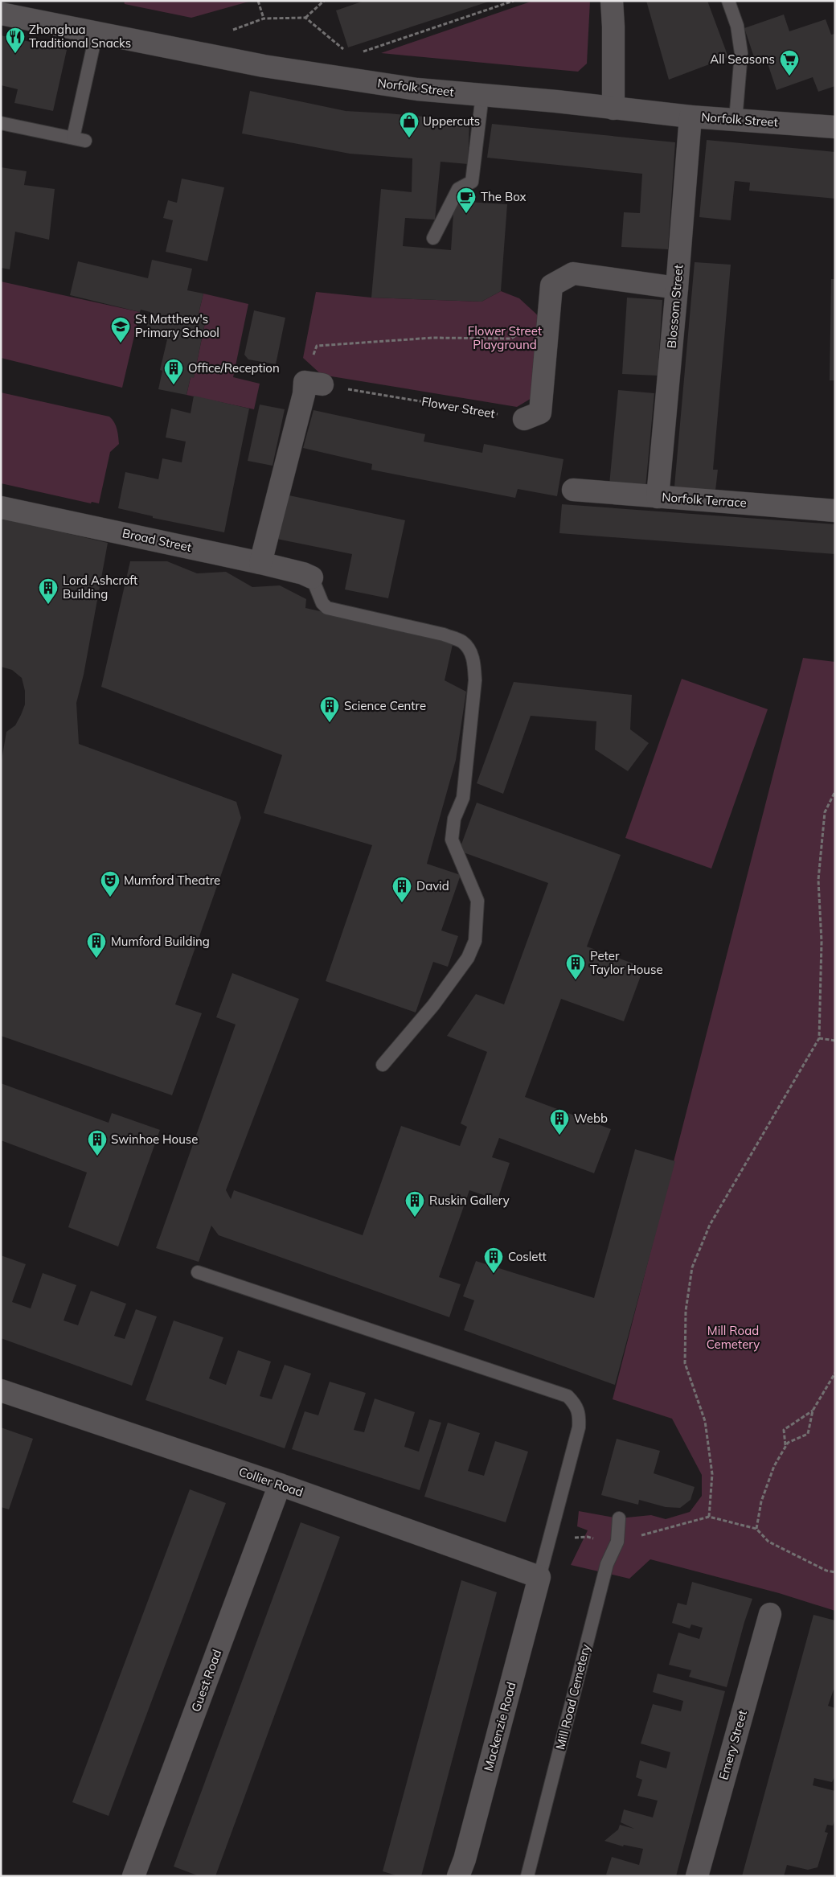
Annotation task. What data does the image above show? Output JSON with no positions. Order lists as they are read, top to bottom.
{
  "streets": {
    "street": [
      "Norfolk Street",
      "Blossom Street",
      "Norfolk Terrace",
      "Broad Street",
      "Collier Road",
      "Guest Road",
      "Mackenzie Road",
      "Emery Street"
    ],
    "lane": ["Mill Road Cemetery"],
    "path": ["Flower Street"]
  },
  "crossings": [
    ["Norfolk Street", "Blossom Street"],
    ["Blossom Street", "Norfolk Terrace"],
    ["Collier Road", "Guest Road"],
    ["Collier Road", "Mackenzie Road"]
  ],
  "parks": ["Flower Street Playground", "Mill Road Cemetery"],
  "places": {
    "restaurant": ["Zhonghua Traditional Snacks"],
    "supermarket": ["All Seasons"],
    "shop": ["Uppercuts"],
    "cafe": ["The Box"],
    "school or university": ["St Matthew's Primary School"],
    "building": [
      "Office/Reception",
      "Lord Ashcroft Building",
      "Science Centre",
      "David",
      "Mumford Building",
      "Peter Taylor House",
      "Webb",
      "Swinhoe House",
      "Ruskin Gallery",
      "Coslett"
    ],
    "theatre": ["Mumford Theatre"]
  }
}
